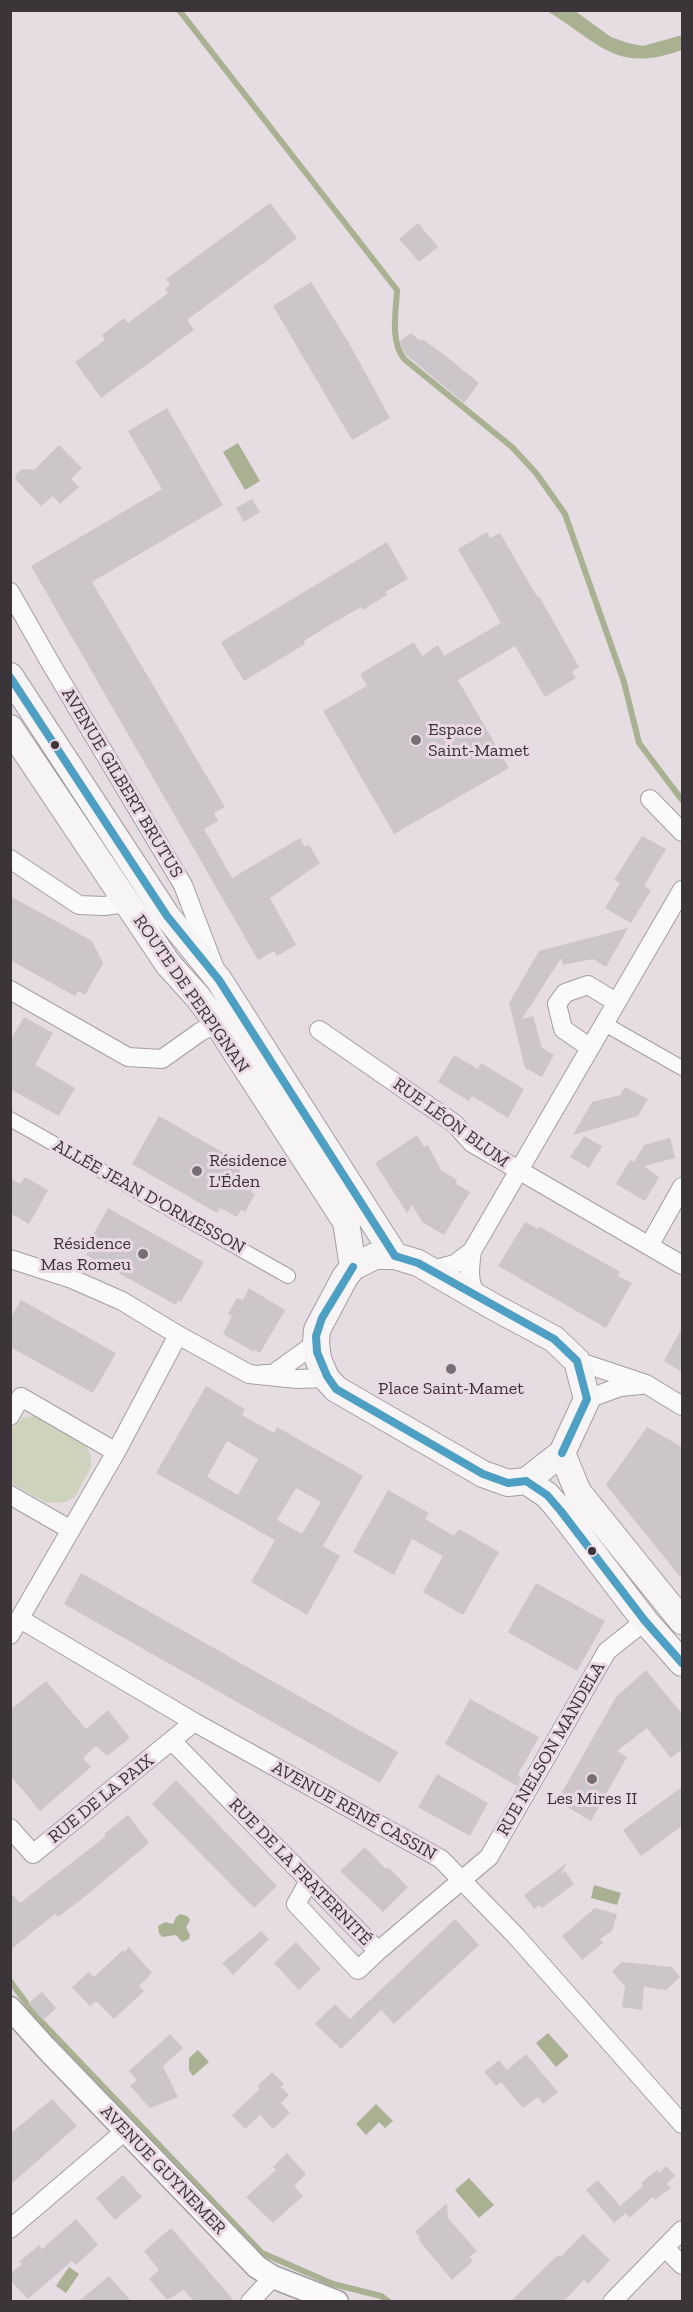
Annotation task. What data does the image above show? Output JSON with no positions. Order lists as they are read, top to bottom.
{
  "streets": {
    "main road": ["ROUTE DE PERPIGNAN"],
    "street": [
      "AVENUE GILBERT BRUTUS",
      "RUE LÉON BLUM",
      "ALLÉE JEAN D'ORMESSON",
      "RUE NELSON MANDELA",
      "RUE DE LA PAIX",
      "AVENUE RENÉ CASSIN",
      "RUE DE LA FRATERNITÉ",
      "AVENUE GUYNEMER"
    ]
  },
  "crossings": [
    ["AVENUE GILBERT BRUTUS", "ROUTE DE PERPIGNAN"],
    ["RUE NELSON MANDELA", "AVENUE RENÉ CASSIN"],
    ["RUE NELSON MANDELA", "RUE DE LA FRATERNITÉ"],
    ["RUE DE LA PAIX", "AVENUE RENÉ CASSIN"],
    ["RUE DE LA PAIX", "RUE DE LA FRATERNITÉ"],
    ["AVENUE RENÉ CASSIN", "RUE DE LA FRATERNITÉ"]
  ],
  "places": [
    "Espace Saint-Mamet",
    "Résidence L'Éden",
    "Résidence Mas Romeu",
    "Place Saint-Mamet",
    "Les Mires II"
  ]
}
